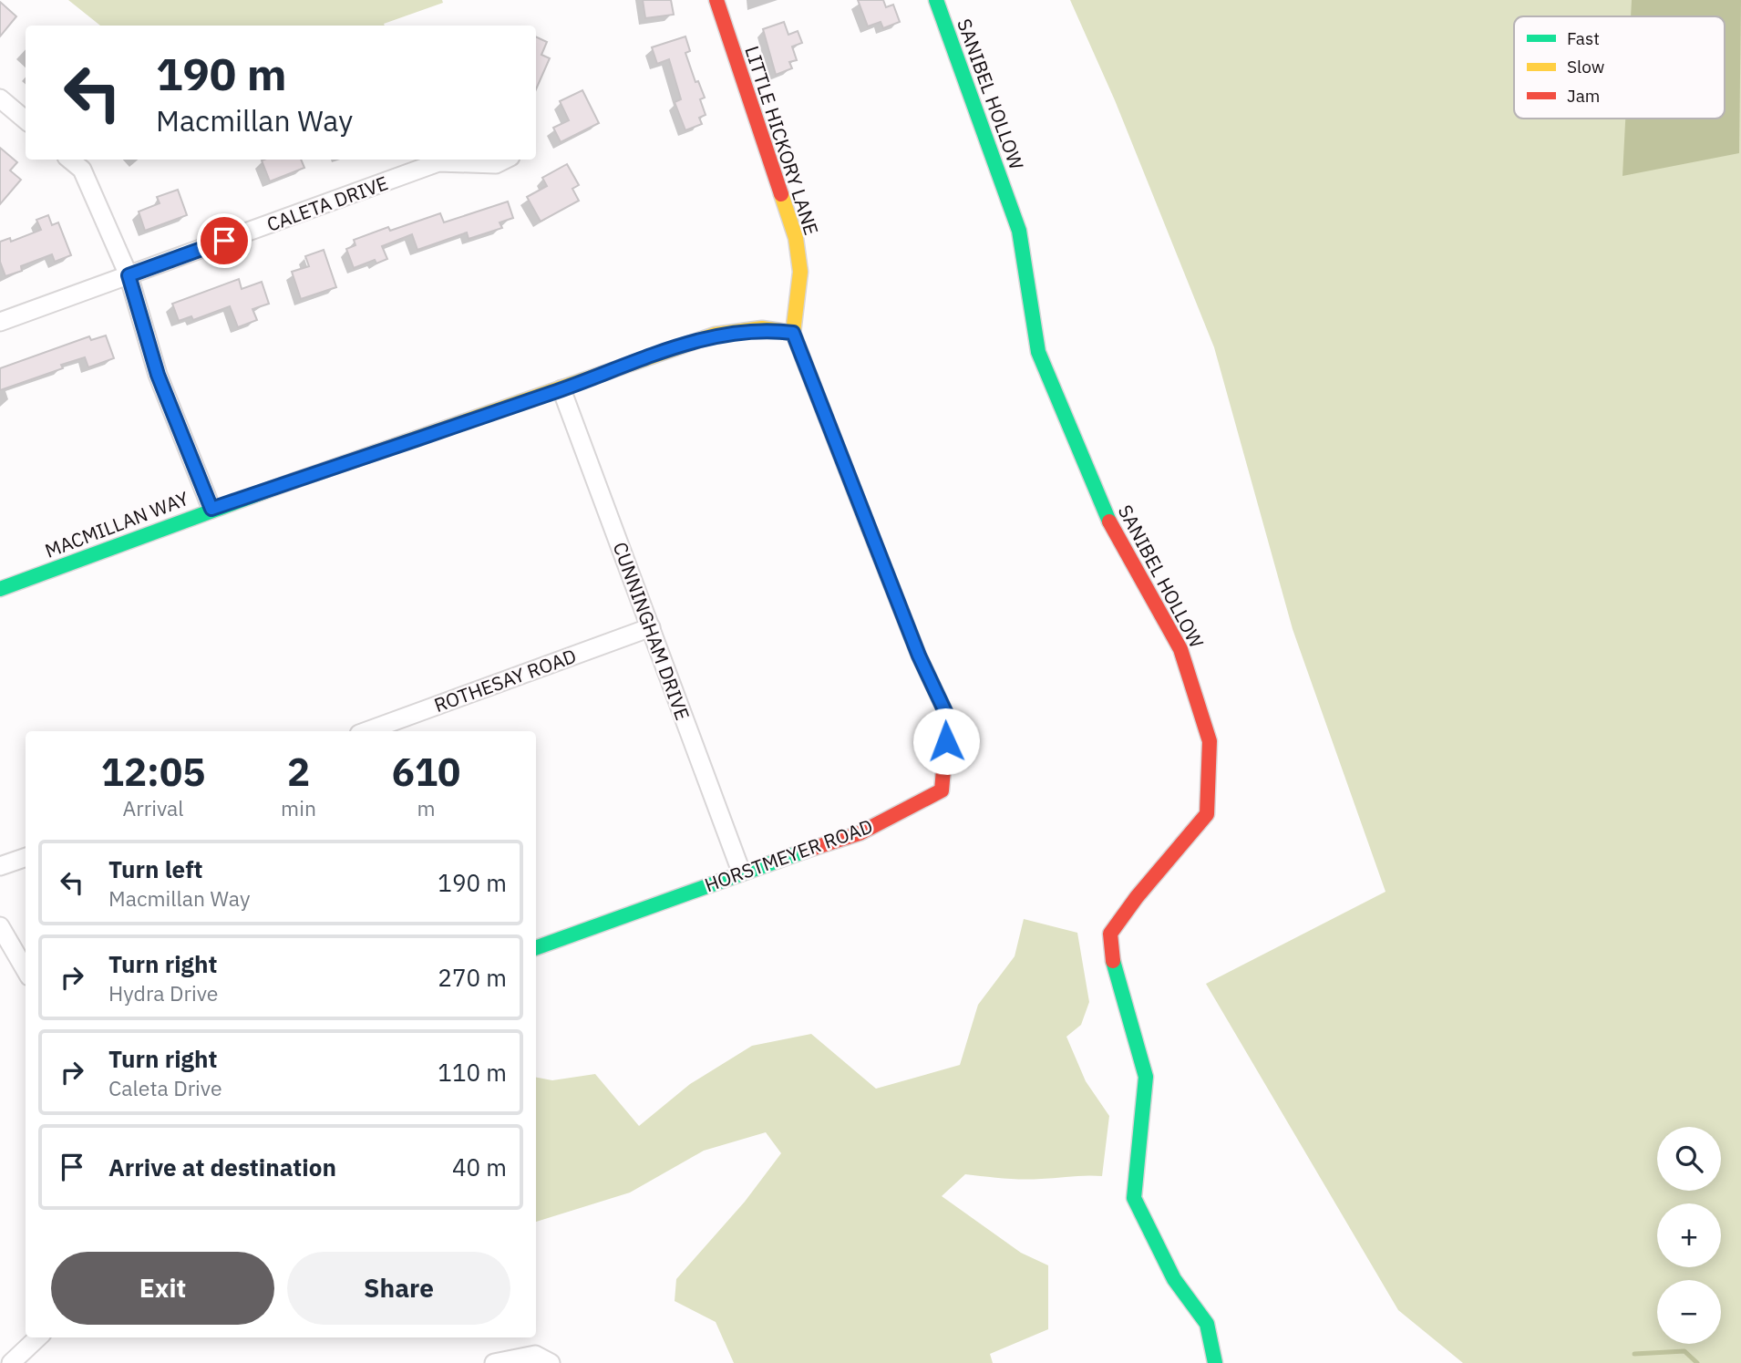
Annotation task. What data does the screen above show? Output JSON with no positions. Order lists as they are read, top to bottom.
{
  "streets": {
    "street": [
      "SANIBEL HOLLOW",
      "LITTLE HICKORY LANE",
      "CALETA DRIVE",
      "MACMILLAN WAY",
      "CUNNINGHAM DRIVE",
      "ROTHESAY ROAD",
      "HORSTMEYER ROAD"
    ]
  },
  "crossings": [
    ["LITTLE HICKORY LANE", "MACMILLAN WAY"],
    ["LITTLE HICKORY LANE", "HORSTMEYER ROAD"],
    ["MACMILLAN WAY", "CUNNINGHAM DRIVE"],
    ["MACMILLAN WAY", "HORSTMEYER ROAD"],
    ["CUNNINGHAM DRIVE", "ROTHESAY ROAD"],
    ["CUNNINGHAM DRIVE", "HORSTMEYER ROAD"]
  ],
  "legend": ["Fast", "Slow", "Jam"],
  "page": {
    "turn": ["190 m", "Macmillan Way"],
    "eta": [
      "12:05",
      "Arrival",
      "2",
      "min",
      "610",
      "m"
    ],
    "list": [
      {
        "name": "Turn left",
        "note": "Macmillan Way",
        "value": "190 m"
      },
      {
        "name": "Turn right",
        "note": "Hydra Drive",
        "value": "270 m"
      },
      {
        "name": "Turn right",
        "note": "Caleta Drive",
        "value": "110 m"
      },
      {
        "name": "Arrive at destination",
        "value": "40 m"
      }
    ],
    "map_buttons": ["+", "−"],
    "buttons": ["Exit", "Share"]
  }
}
